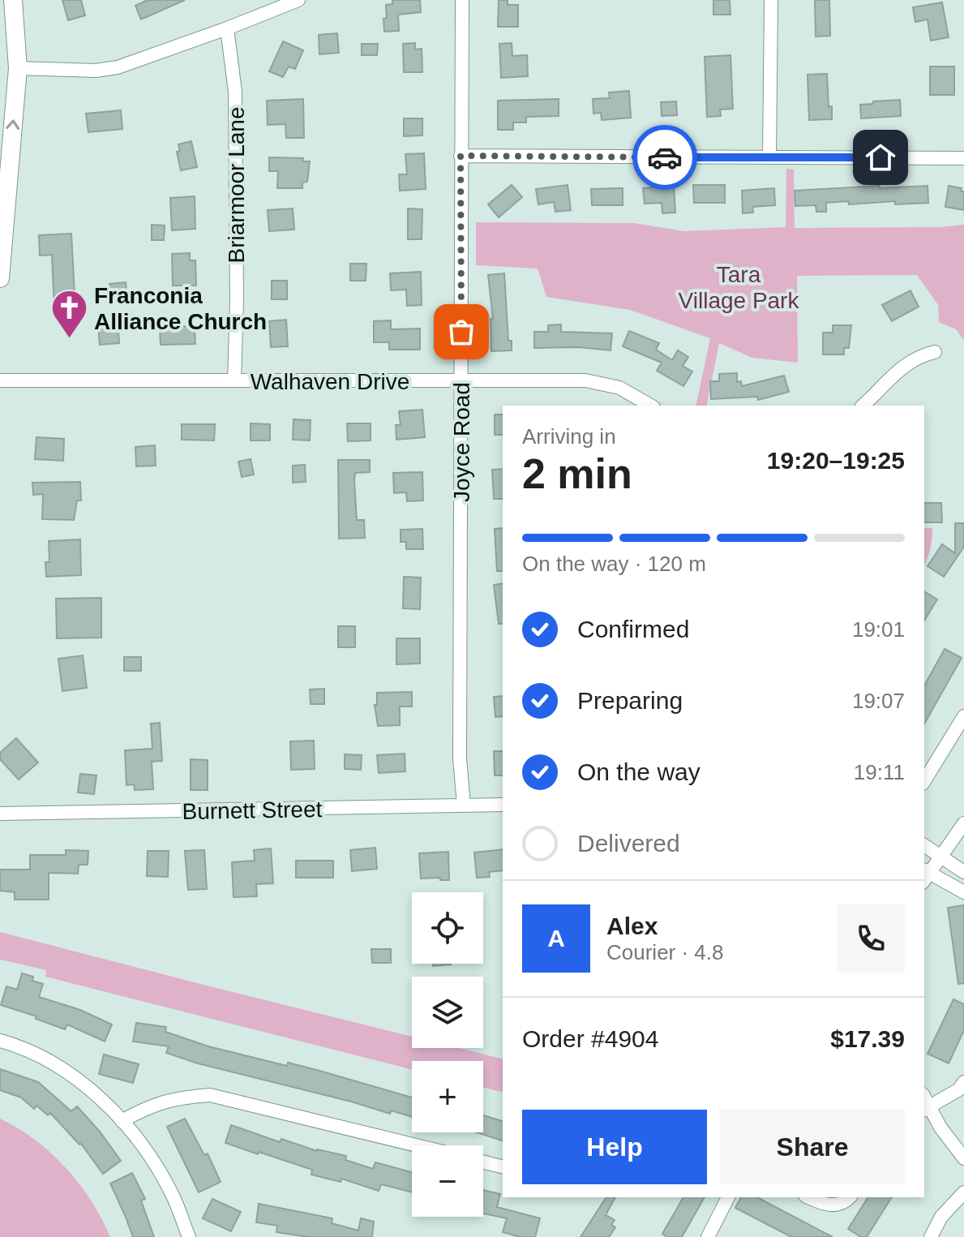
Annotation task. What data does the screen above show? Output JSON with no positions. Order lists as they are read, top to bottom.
{
  "streets": {
    "street": [
      "Briarmoor Lane",
      "Walhaven Drive",
      "Joyce Road",
      "Burnett Street"
    ]
  },
  "crossings": [
    ["Briarmoor Lane", "Walhaven Drive"],
    ["Walhaven Drive", "Joyce Road"],
    ["Joyce Road", "Burnett Street"]
  ],
  "parks": ["Tara Village Park"],
  "places": {
    "church": ["Franconia Alliance Church"]
  },
  "page": {
    "heading": ["2 min", "Arriving in", "19:20–19:25"],
    "panel": [
      "Alex",
      "Courier · 4.8",
      "Order #4904",
      "$17.39"
    ],
    "bar": "On the way · 120 m",
    "list": [
      ["Confirmed", "19:01"],
      ["Preparing", "19:07"],
      ["On the way", "19:11"],
      "Delivered"
    ],
    "map_buttons": ["+", "−"],
    "round": "A",
    "buttons": ["Help", "Share"]
  }
}
